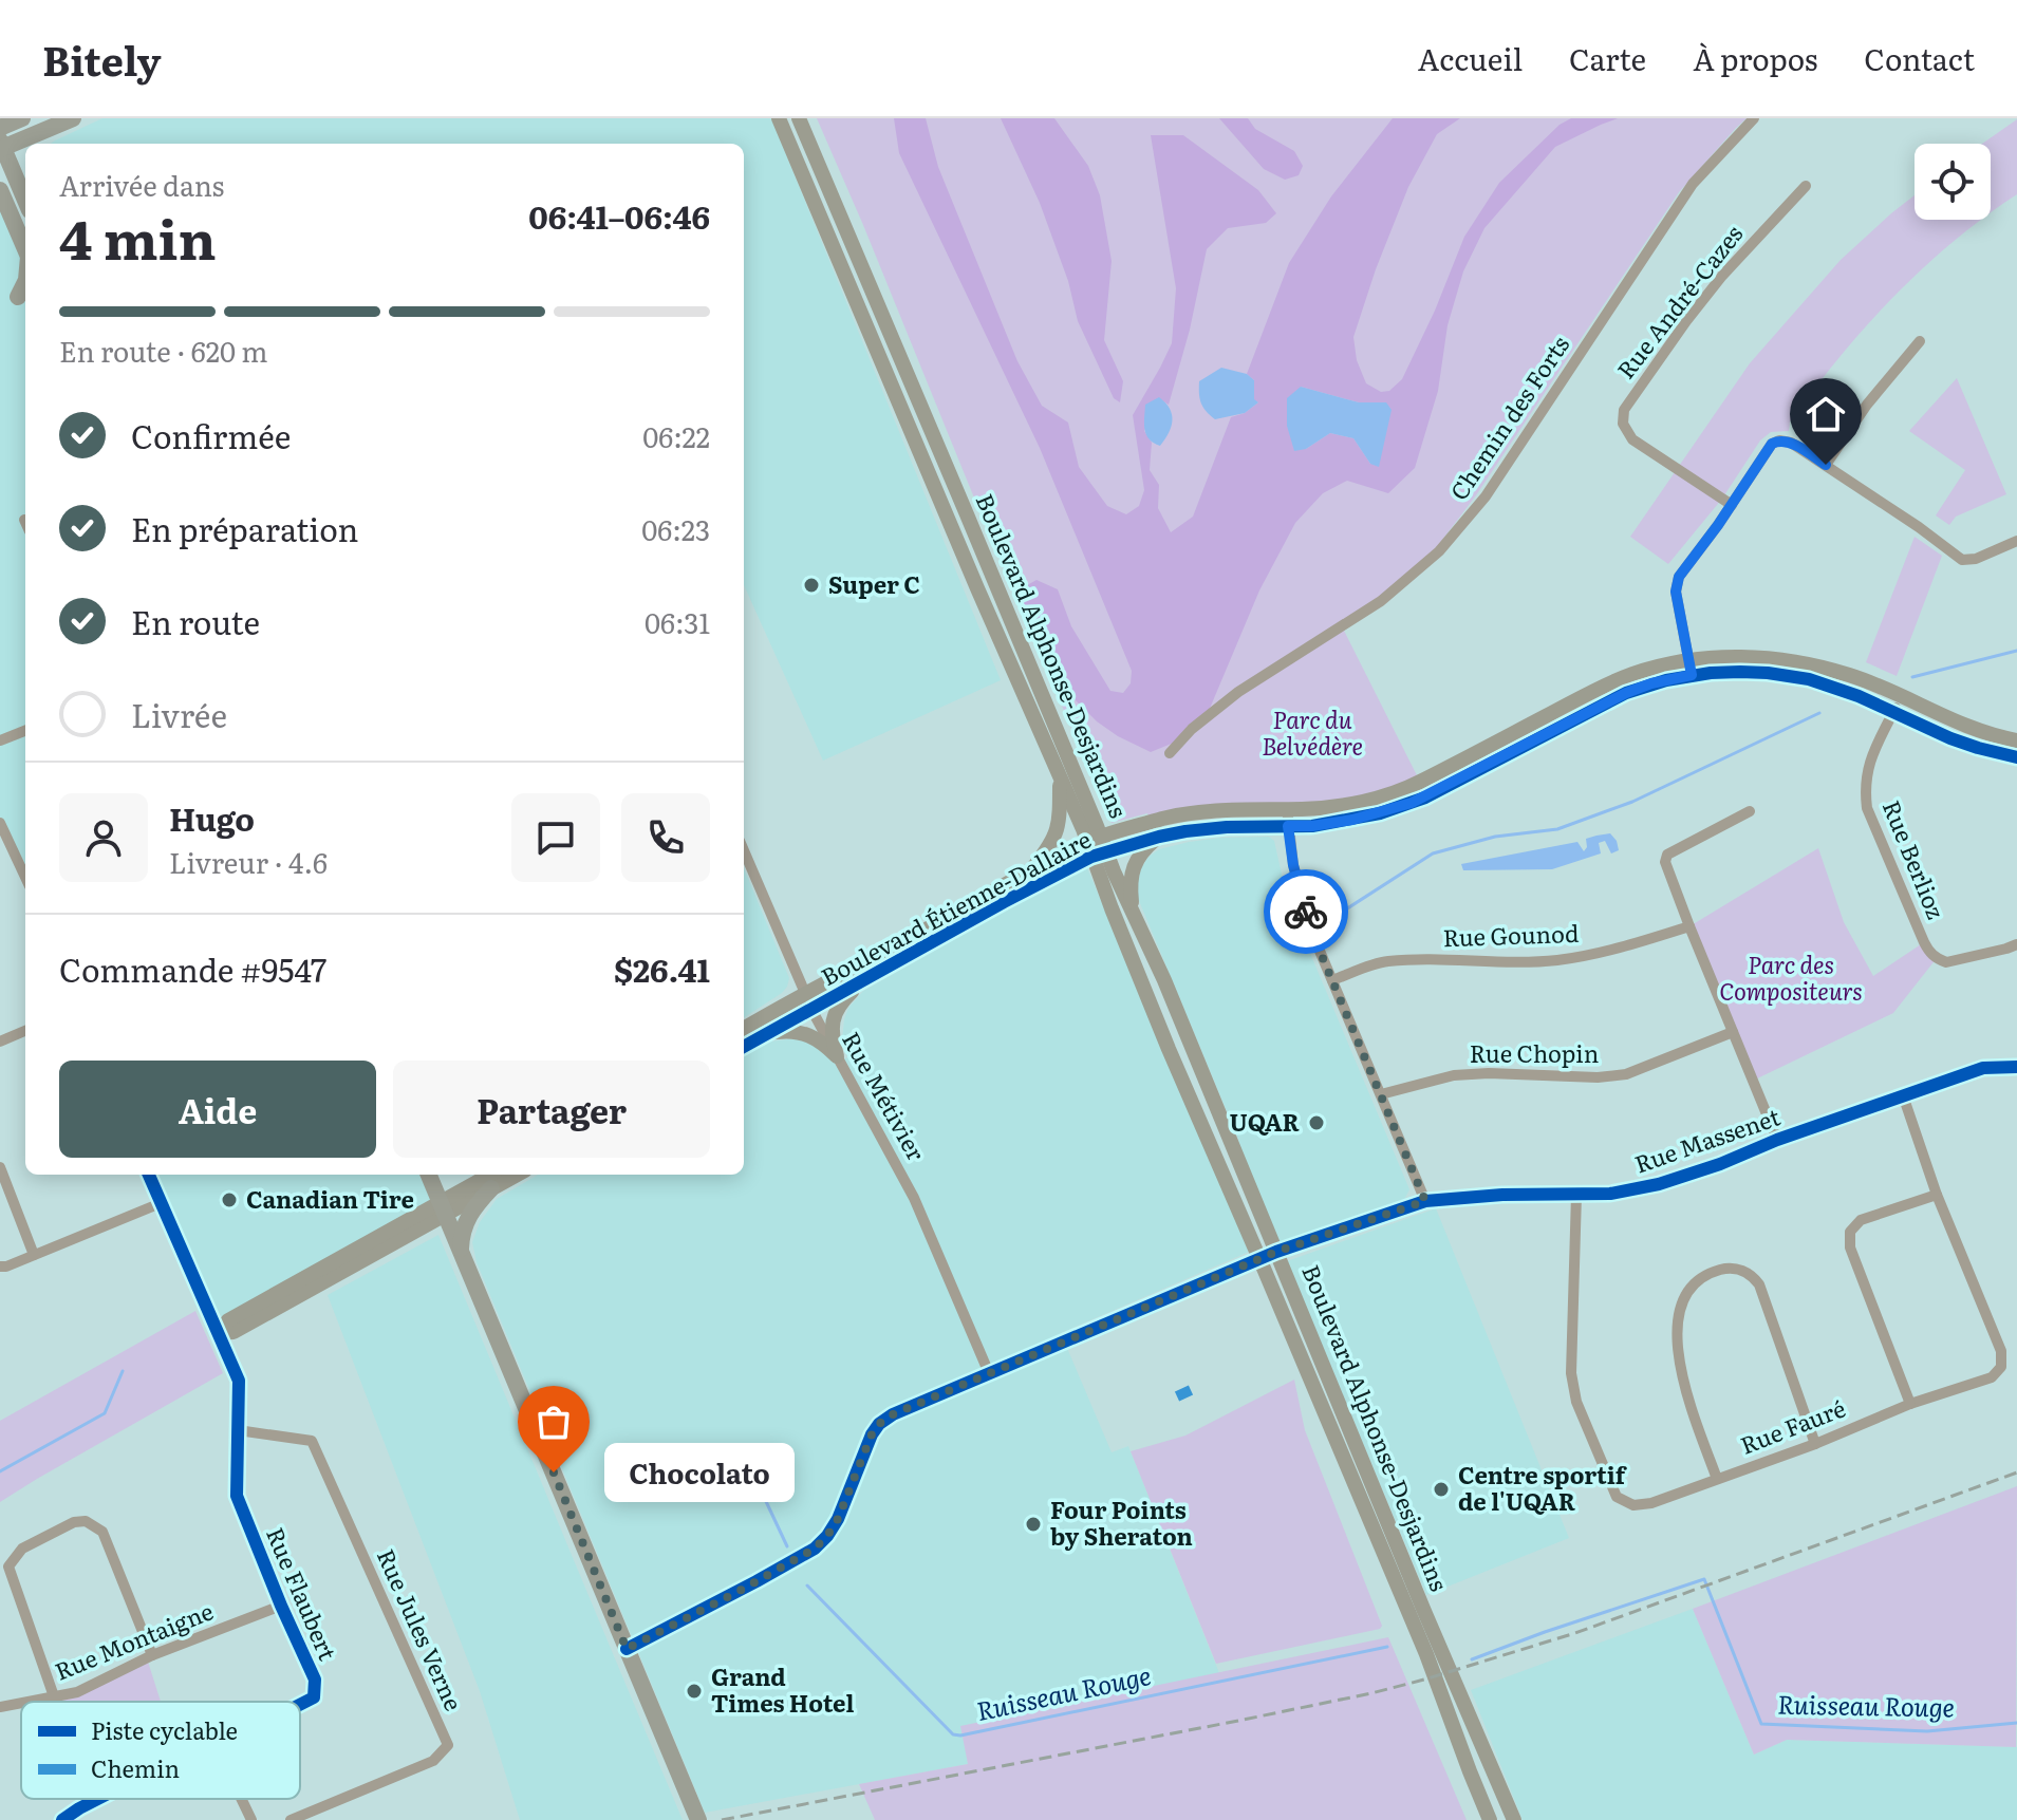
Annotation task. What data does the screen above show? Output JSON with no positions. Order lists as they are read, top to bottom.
{
  "streets": {
    "main road": ["Boulevard Alphonse-Desjardins", "Boulevard Étienne-Dallaire"],
    "street": [
      "Rue André-Cazes",
      "Chemin des Forts",
      "Rue Berlioz",
      "Rue Gounod",
      "Rue Chopin",
      "Rue Métivier",
      "Rue Massenet",
      "Rue Fauré",
      "Rue Flaubert",
      "Rue Jules Verne",
      "Rue Montaigne"
    ]
  },
  "crossings": [
    ["Boulevard Alphonse-Desjardins", "Boulevard Étienne-Dallaire"],
    ["Boulevard Alphonse-Desjardins", "Rue Massenet"],
    ["Rue Berlioz", "Boulevard Étienne-Dallaire"],
    ["Boulevard Étienne-Dallaire", "Rue Métivier"],
    ["Rue Métivier", "Rue Massenet"],
    ["Rue Massenet", "Rue Fauré"],
    ["Rue Flaubert", "Rue Jules Verne"],
    ["Rue Flaubert", "Rue Montaigne"]
  ],
  "water": ["Ruisseau Rouge"],
  "parks": ["Parc du Belvédère", "Parc des Compositeurs"],
  "places": [
    "Super C",
    "UQAR",
    "Canadian Tire",
    "Chocolato",
    "Centre sportif de l'UQAR",
    "Four Points by Sheraton",
    "Grand Times Hotel"
  ],
  "legend": ["Piste cyclable", "Chemin"],
  "page": {
    "header": "Bitely",
    "nav": [
      "Accueil",
      "Carte",
      "À propos",
      "Contact"
    ],
    "heading": ["4 min", "Arrivée dans", "06:41–06:46"],
    "panel": [
      "Hugo",
      "Livreur · 4.6",
      "Commande #9547",
      "$26.41"
    ],
    "bar": "En route · 620 m",
    "list": [
      ["Confirmée", "06:22"],
      ["En préparation", "06:23"],
      ["En route", "06:31"],
      "Livrée"
    ],
    "buttons": ["Aide", "Partager"],
    "bubble": "Chocolato"
  }
}
